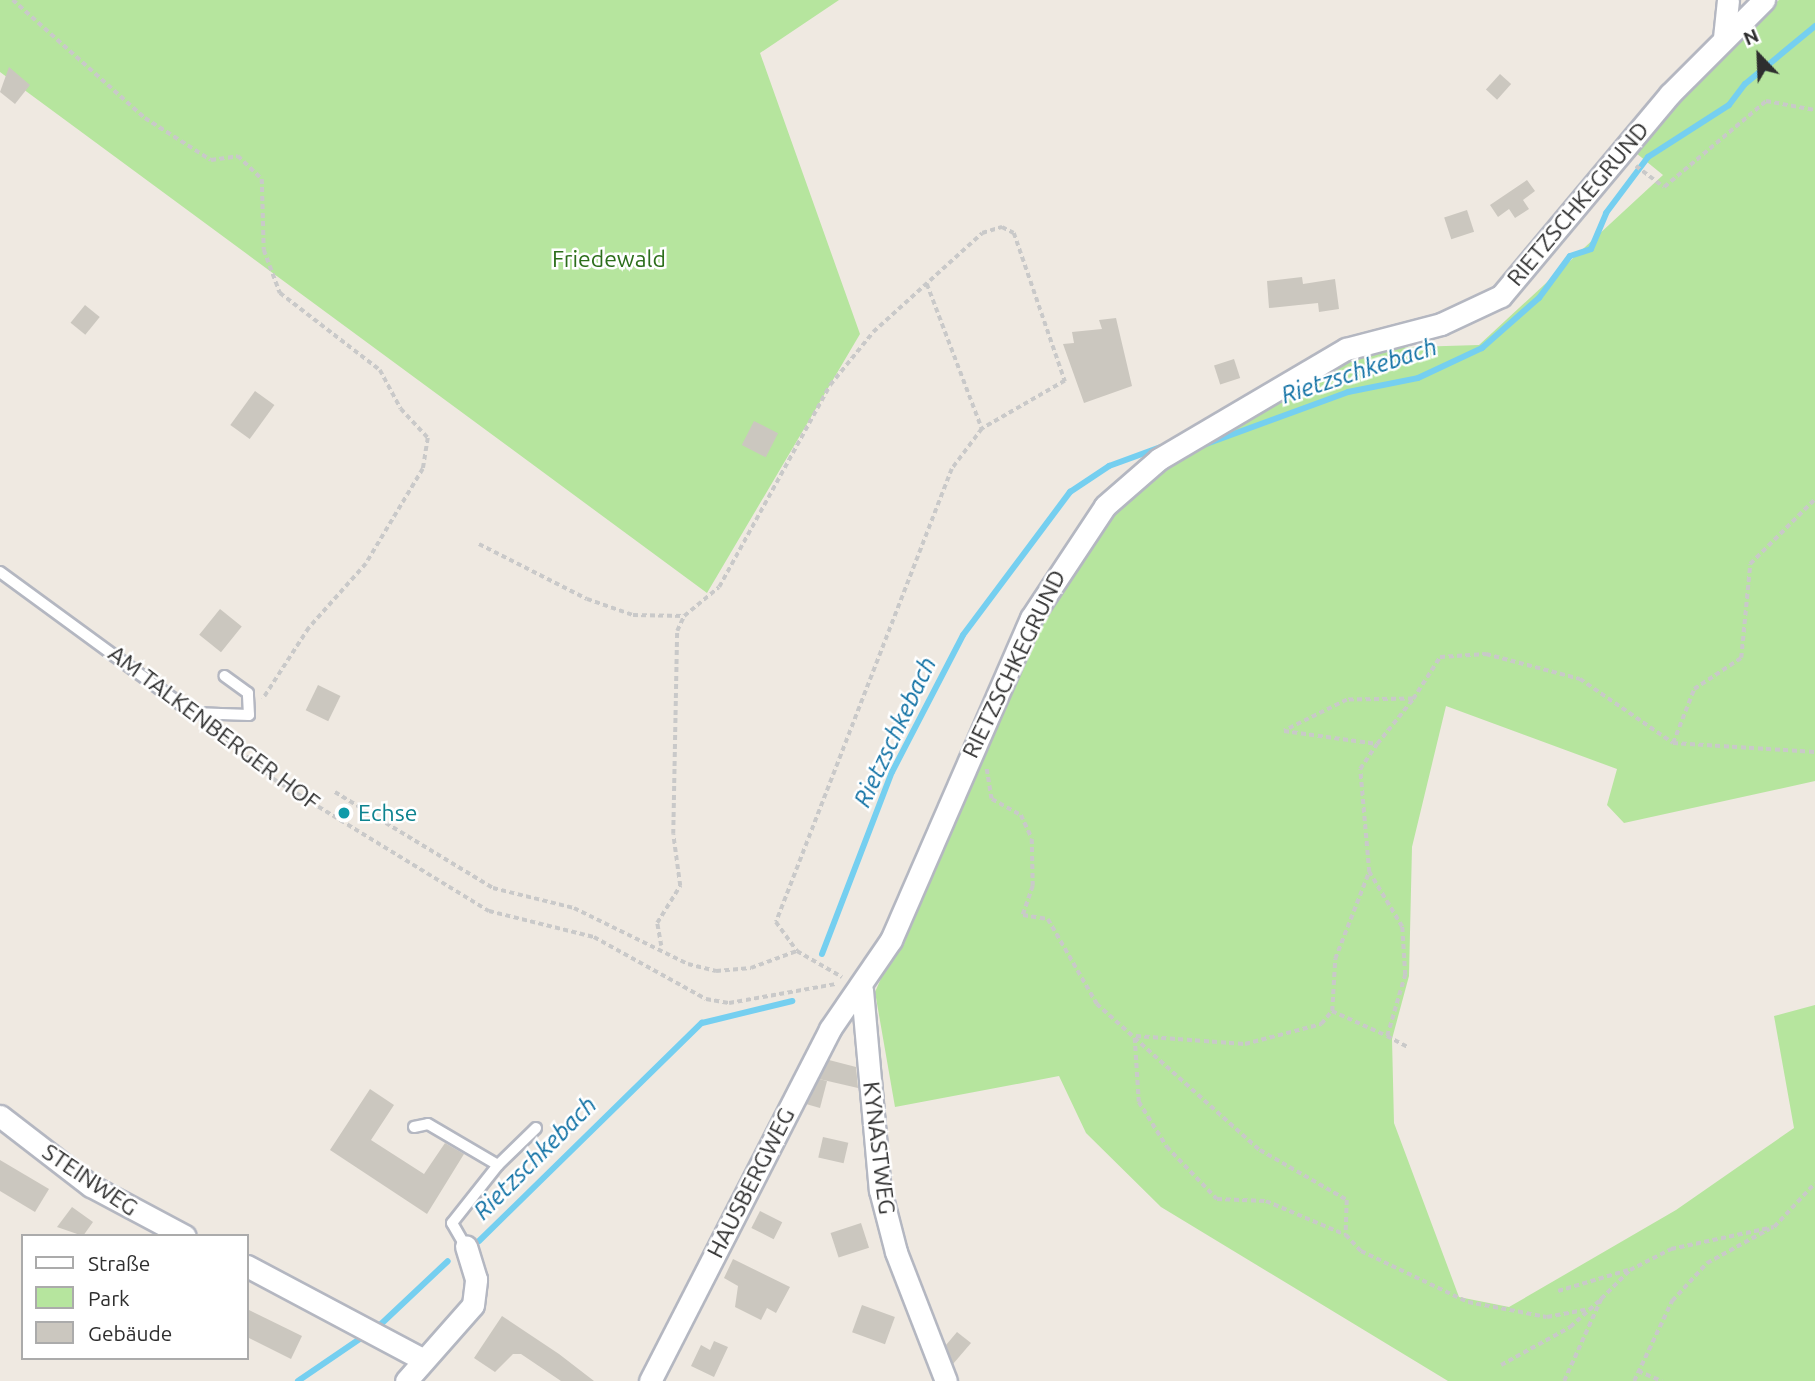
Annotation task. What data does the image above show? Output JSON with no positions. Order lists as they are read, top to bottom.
{
  "streets": {
    "street": [
      "RIETZSCHKEGRUND",
      "KYNASTWEG",
      "STEINWEG",
      "HAUSBERGWEG"
    ],
    "lane": ["AM TALKENBERGER HOF"]
  },
  "crossings": [
    ["RIETZSCHKEGRUND", "AM TALKENBERGER HOF"],
    ["RIETZSCHKEGRUND", "KYNASTWEG"],
    ["RIETZSCHKEGRUND", "HAUSBERGWEG"],
    ["AM TALKENBERGER HOF", "KYNASTWEG"],
    ["AM TALKENBERGER HOF", "HAUSBERGWEG"],
    ["KYNASTWEG", "HAUSBERGWEG"]
  ],
  "water": ["Rietzschkebach"],
  "parks": ["Friedewald"],
  "places": ["Echse"],
  "legend": ["Straße", "Park", "Gebäude"],
  "north": "top left"
}
